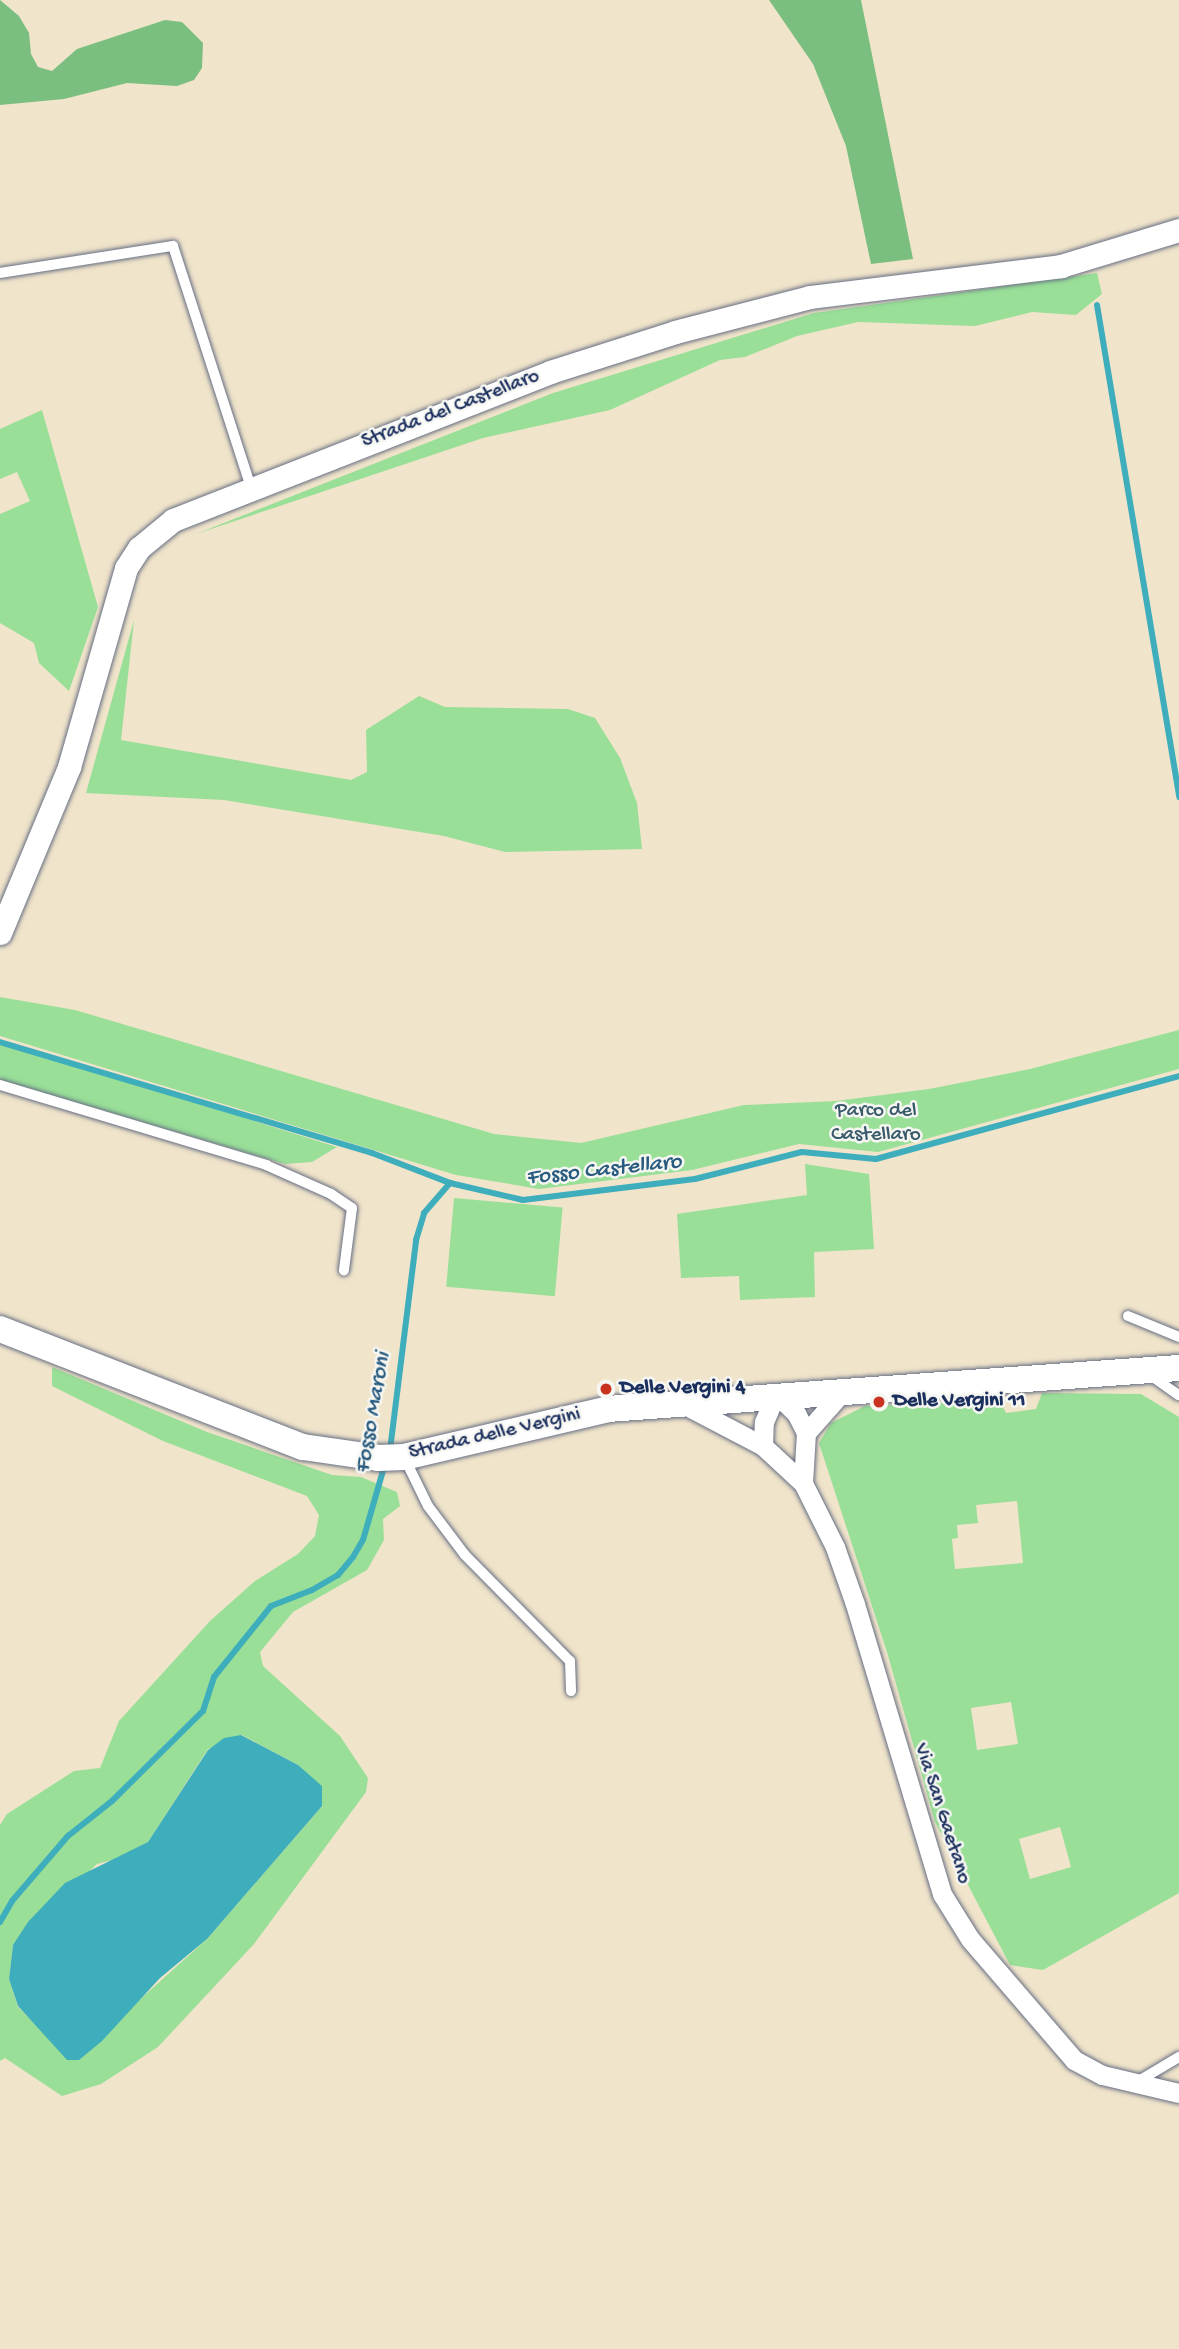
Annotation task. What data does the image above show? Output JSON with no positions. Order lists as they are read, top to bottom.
{
  "streets": {
    "main road": ["Strada delle Vergini"],
    "street": ["Strada del Castellaro", "Via San Gaetano"]
  },
  "crossings": [
    ["Strada delle Vergini", "Via San Gaetano"]
  ],
  "water": ["Fosso Castellaro", "Fosso Maroni"],
  "parks": ["Parco del Castellaro"],
  "places": ["Delle Vergini 4", "Delle Vergini 11"]
}
